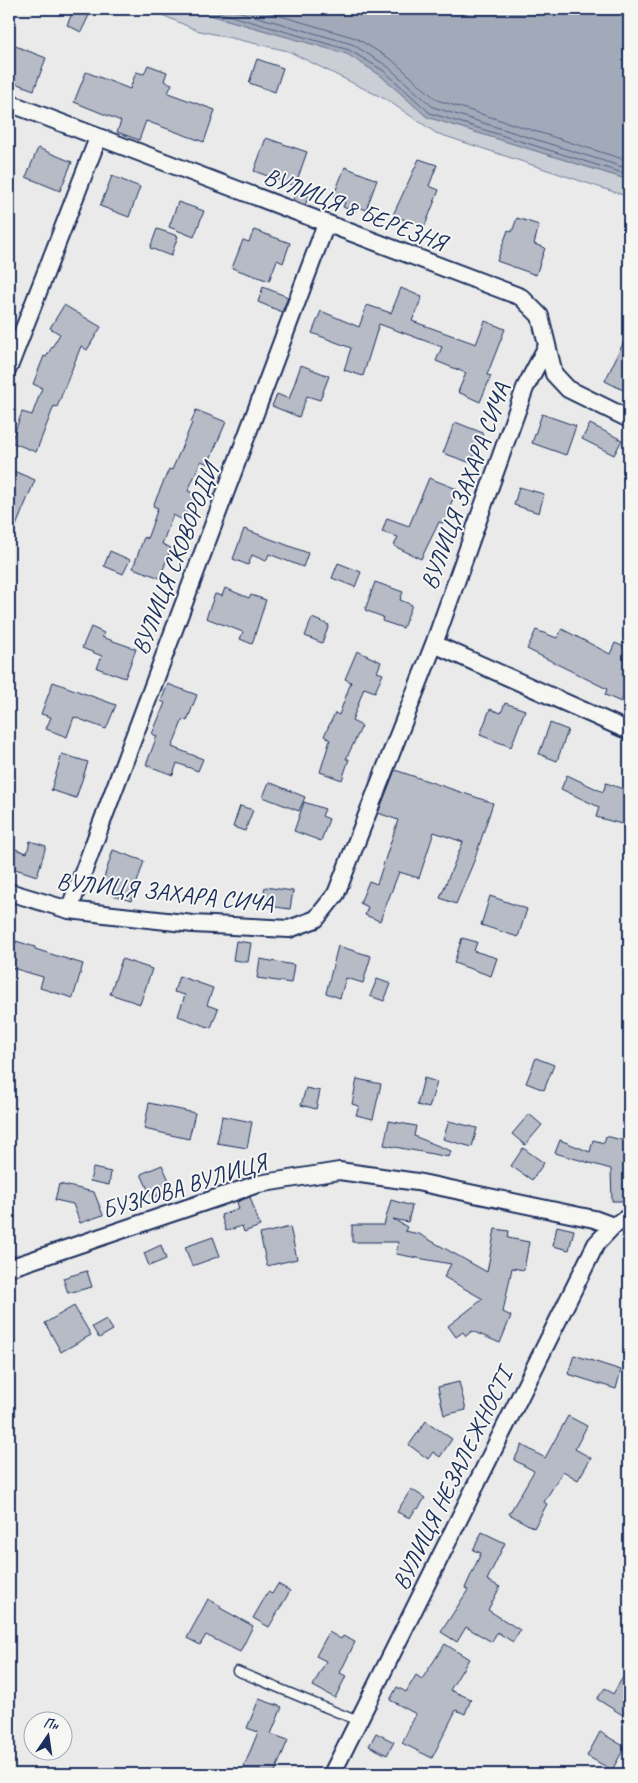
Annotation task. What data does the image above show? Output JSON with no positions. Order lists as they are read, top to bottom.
{
  "streets": {
    "street": [
      "ВУЛИЦЯ 8 БЕРЕЗНЯ",
      "ВУЛИЦЯ ЗАХАРА СИЧА",
      "ВУЛИЦЯ СКОВОРОДИ",
      "БУЗКОВА ВУЛИЦЯ",
      "ВУЛИЦЯ НЕЗАЛЕЖНОСТІ"
    ]
  },
  "crossings": [
    ["ВУЛИЦЯ 8 БЕРЕЗНЯ", "ВУЛИЦЯ ЗАХАРА СИЧА"],
    ["ВУЛИЦЯ 8 БЕРЕЗНЯ", "ВУЛИЦЯ СКОВОРОДИ"],
    ["ВУЛИЦЯ ЗАХАРА СИЧА", "ВУЛИЦЯ СКОВОРОДИ"],
    ["БУЗКОВА ВУЛИЦЯ", "ВУЛИЦЯ НЕЗАЛЕЖНОСТІ"]
  ],
  "north": "top"
}
